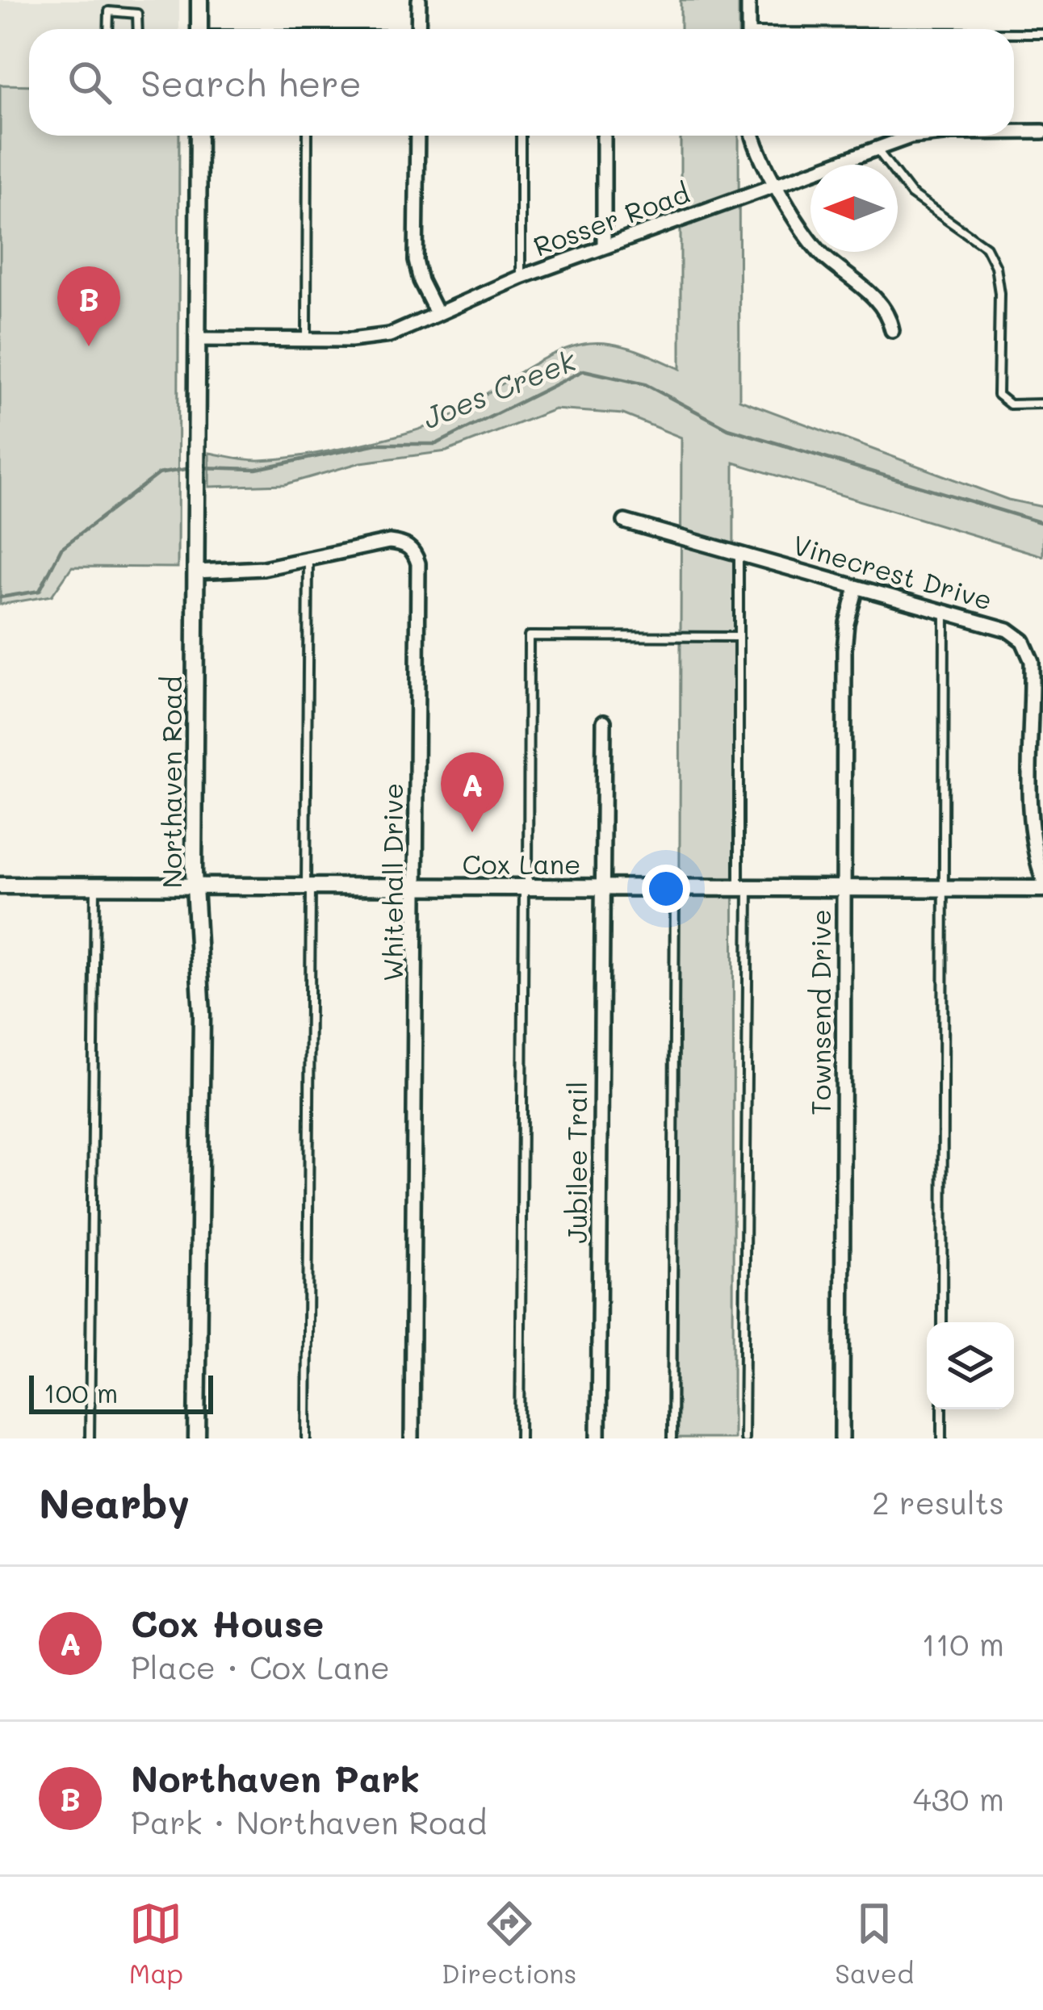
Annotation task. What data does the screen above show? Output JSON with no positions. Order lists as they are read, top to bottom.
{
  "streets": {
    "street": [
      "Rosser Road",
      "Vinecrest Drive",
      "Northaven Road",
      "Cox Lane",
      "Whitehall Drive",
      "Townsend Drive",
      "Jubilee Trail"
    ]
  },
  "crossings": [
    ["Rosser Road", "Northaven Road"],
    ["Vinecrest Drive", "Townsend Drive"],
    ["Northaven Road", "Cox Lane"],
    ["Northaven Road", "Whitehall Drive"],
    ["Cox Lane", "Whitehall Drive"],
    ["Cox Lane", "Townsend Drive"],
    ["Cox Lane", "Jubilee Trail"]
  ],
  "water": ["Joes Creek"],
  "scale_bar": "100 m",
  "north": "left",
  "page": {
    "search": "Search here",
    "pins": ["B", "A"],
    "scale": "100 m",
    "heading": ["Nearby", "2 results"],
    "list": [
      {
        "mark": "A",
        "name": "Cox House",
        "note": "Place · Cox Lane",
        "value": "110 m"
      },
      {
        "mark": "B",
        "name": "Northaven Park",
        "note": "Park · Northaven Road",
        "value": "430 m"
      }
    ],
    "nav": ["Map", "Directions", "Saved"]
  }
}
